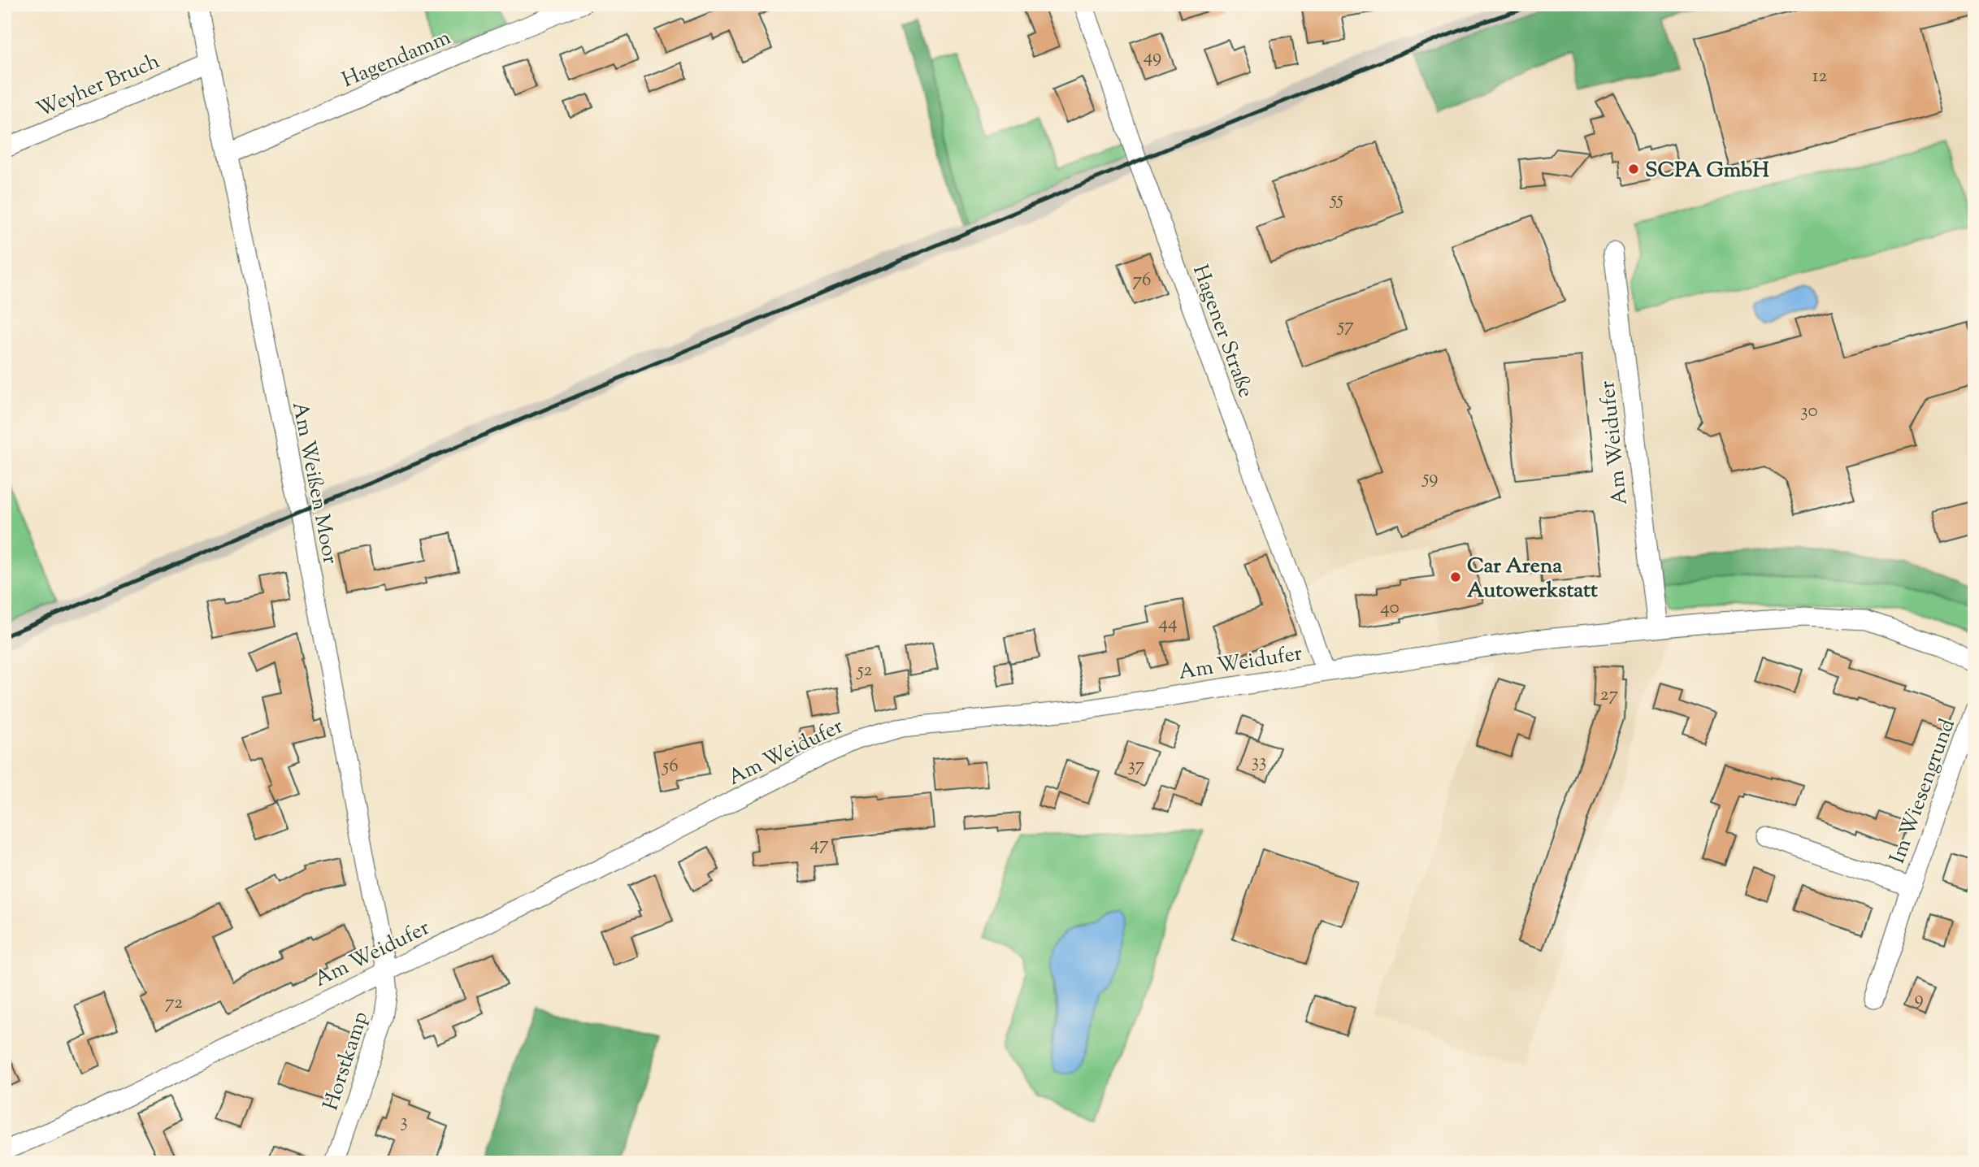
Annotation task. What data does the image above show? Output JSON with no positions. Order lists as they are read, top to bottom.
{
  "streets": {
    "street": [
      "Hagendamm",
      "Weyher Bruch",
      "Hagener Straße",
      "Am Weidufer",
      "Am Weißen Moor",
      "Im Wiesengrund",
      "Horstkamp"
    ]
  },
  "crossings": [
    ["Hagendamm", "Am Weißen Moor"],
    ["Weyher Bruch", "Am Weißen Moor"],
    ["Hagener Straße", "Am Weidufer"],
    ["Am Weidufer", "Am Weißen Moor"],
    ["Am Weidufer", "Horstkamp"],
    ["Am Weißen Moor", "Horstkamp"]
  ],
  "places": ["SCPA GmbH", "Car Arena Autowerkstatt"],
  "house_numbers": [
    "49",
    "12",
    "55",
    "76",
    "57",
    "30",
    "59",
    "40",
    "44",
    "52",
    "27",
    "33",
    "37",
    "56",
    "47",
    "9",
    "72",
    "3"
  ]
}
